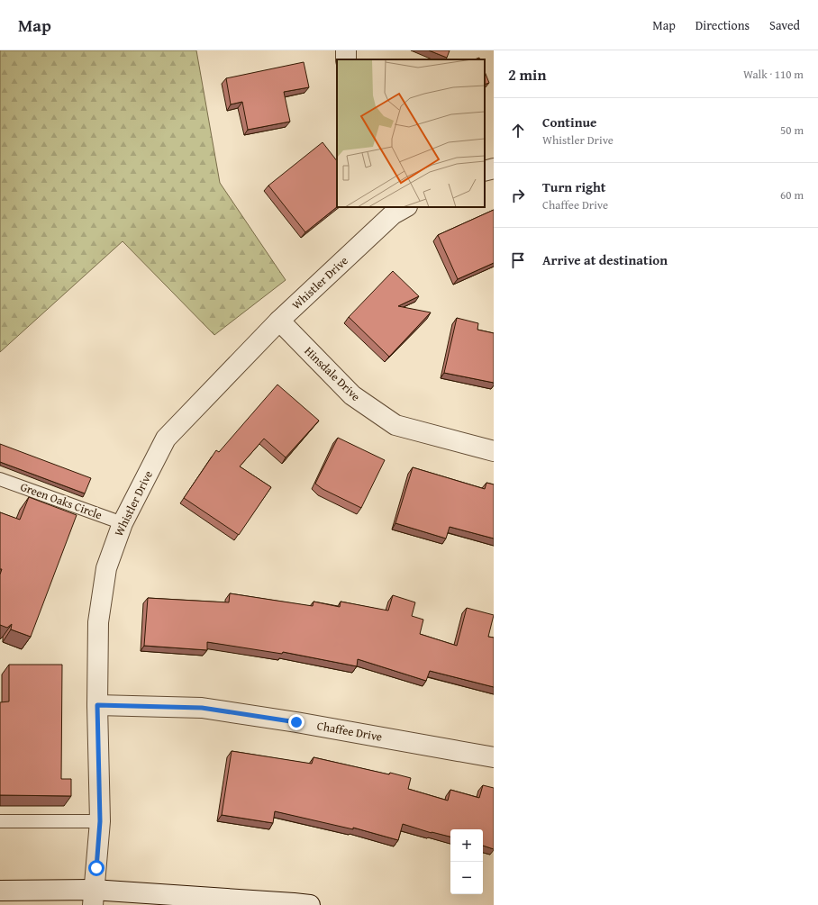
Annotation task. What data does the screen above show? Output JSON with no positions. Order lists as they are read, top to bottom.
{
  "streets": {
    "street": ["Whistler Drive", "Hinsdale Drive", "Chaffee Drive"],
    "lane": ["Green Oaks Circle"]
  },
  "crossings": [
    ["Whistler Drive", "Hinsdale Drive"],
    ["Whistler Drive", "Green Oaks Circle"],
    ["Whistler Drive", "Chaffee Drive"]
  ],
  "page": {
    "header": "Map",
    "nav": ["Map", "Directions", "Saved"],
    "heading": ["2 min", "Walk · 110 m"],
    "list": [
      ["Continue", "Whistler Drive", "50 m"],
      ["Turn right", "Chaffee Drive", "60 m"],
      "Arrive at destination"
    ],
    "map_buttons": ["+", "−"]
  }
}
